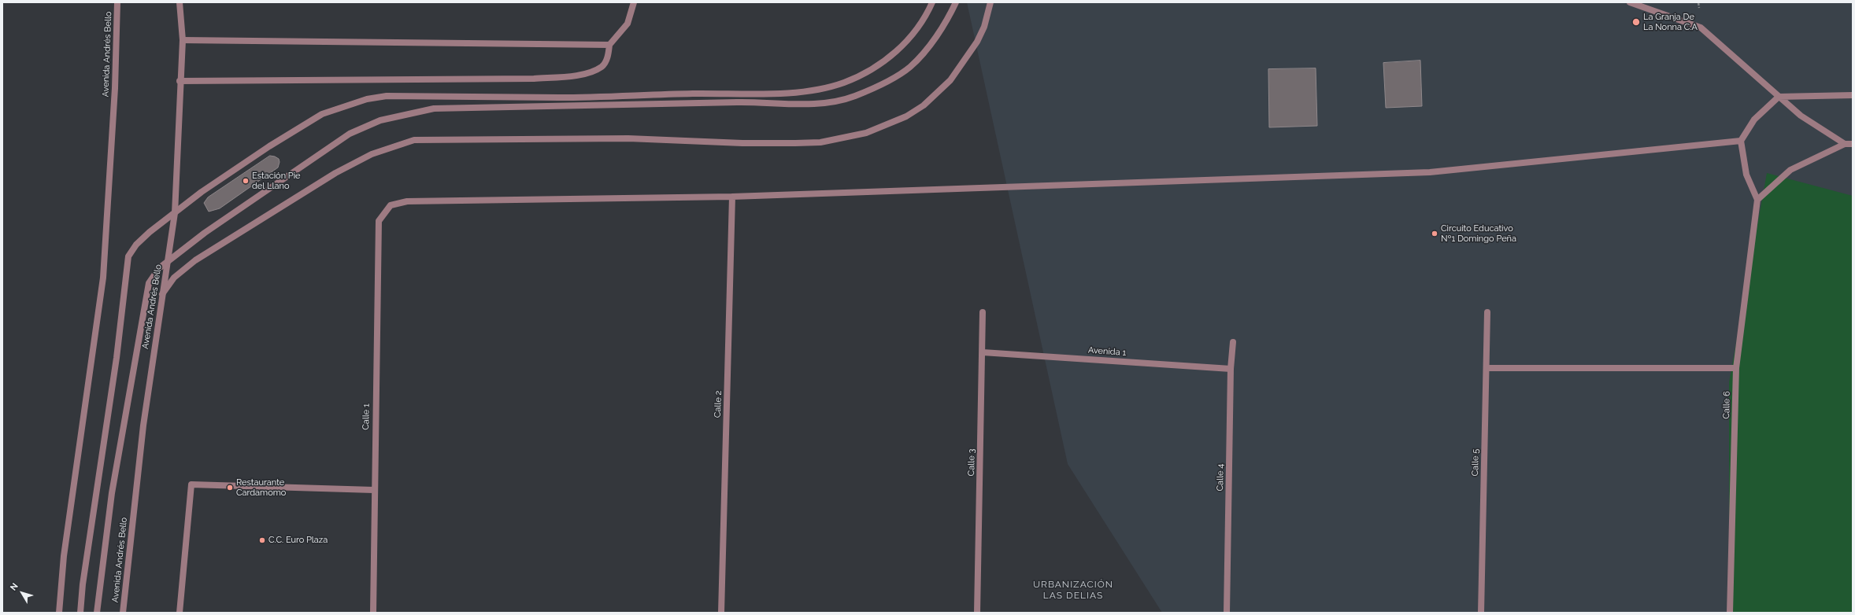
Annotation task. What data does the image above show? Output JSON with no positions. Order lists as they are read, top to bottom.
{
  "streets": {
    "street": [
      "Avenida Andrés Bello",
      "Avenida 1",
      "Calle 2",
      "Calle 6",
      "Calle 1",
      "Calle 3",
      "Calle 5",
      "Calle 4"
    ]
  },
  "crossings": [
    ["Avenida 1", "Calle 3"],
    ["Avenida 1", "Calle 4"],
    ["Calle 2", "Calle 1"]
  ],
  "districts": ["URBANIZACIÓN LAS DELIAS"],
  "places": [
    "La Granja De La Nonna C.A",
    "Estación Pie del Llano",
    "Circuito Educativo Nº1 Domingo Peña",
    "Restaurante Cardamomo",
    "C.C. Euro Plaza"
  ],
  "north": "top left"
}
